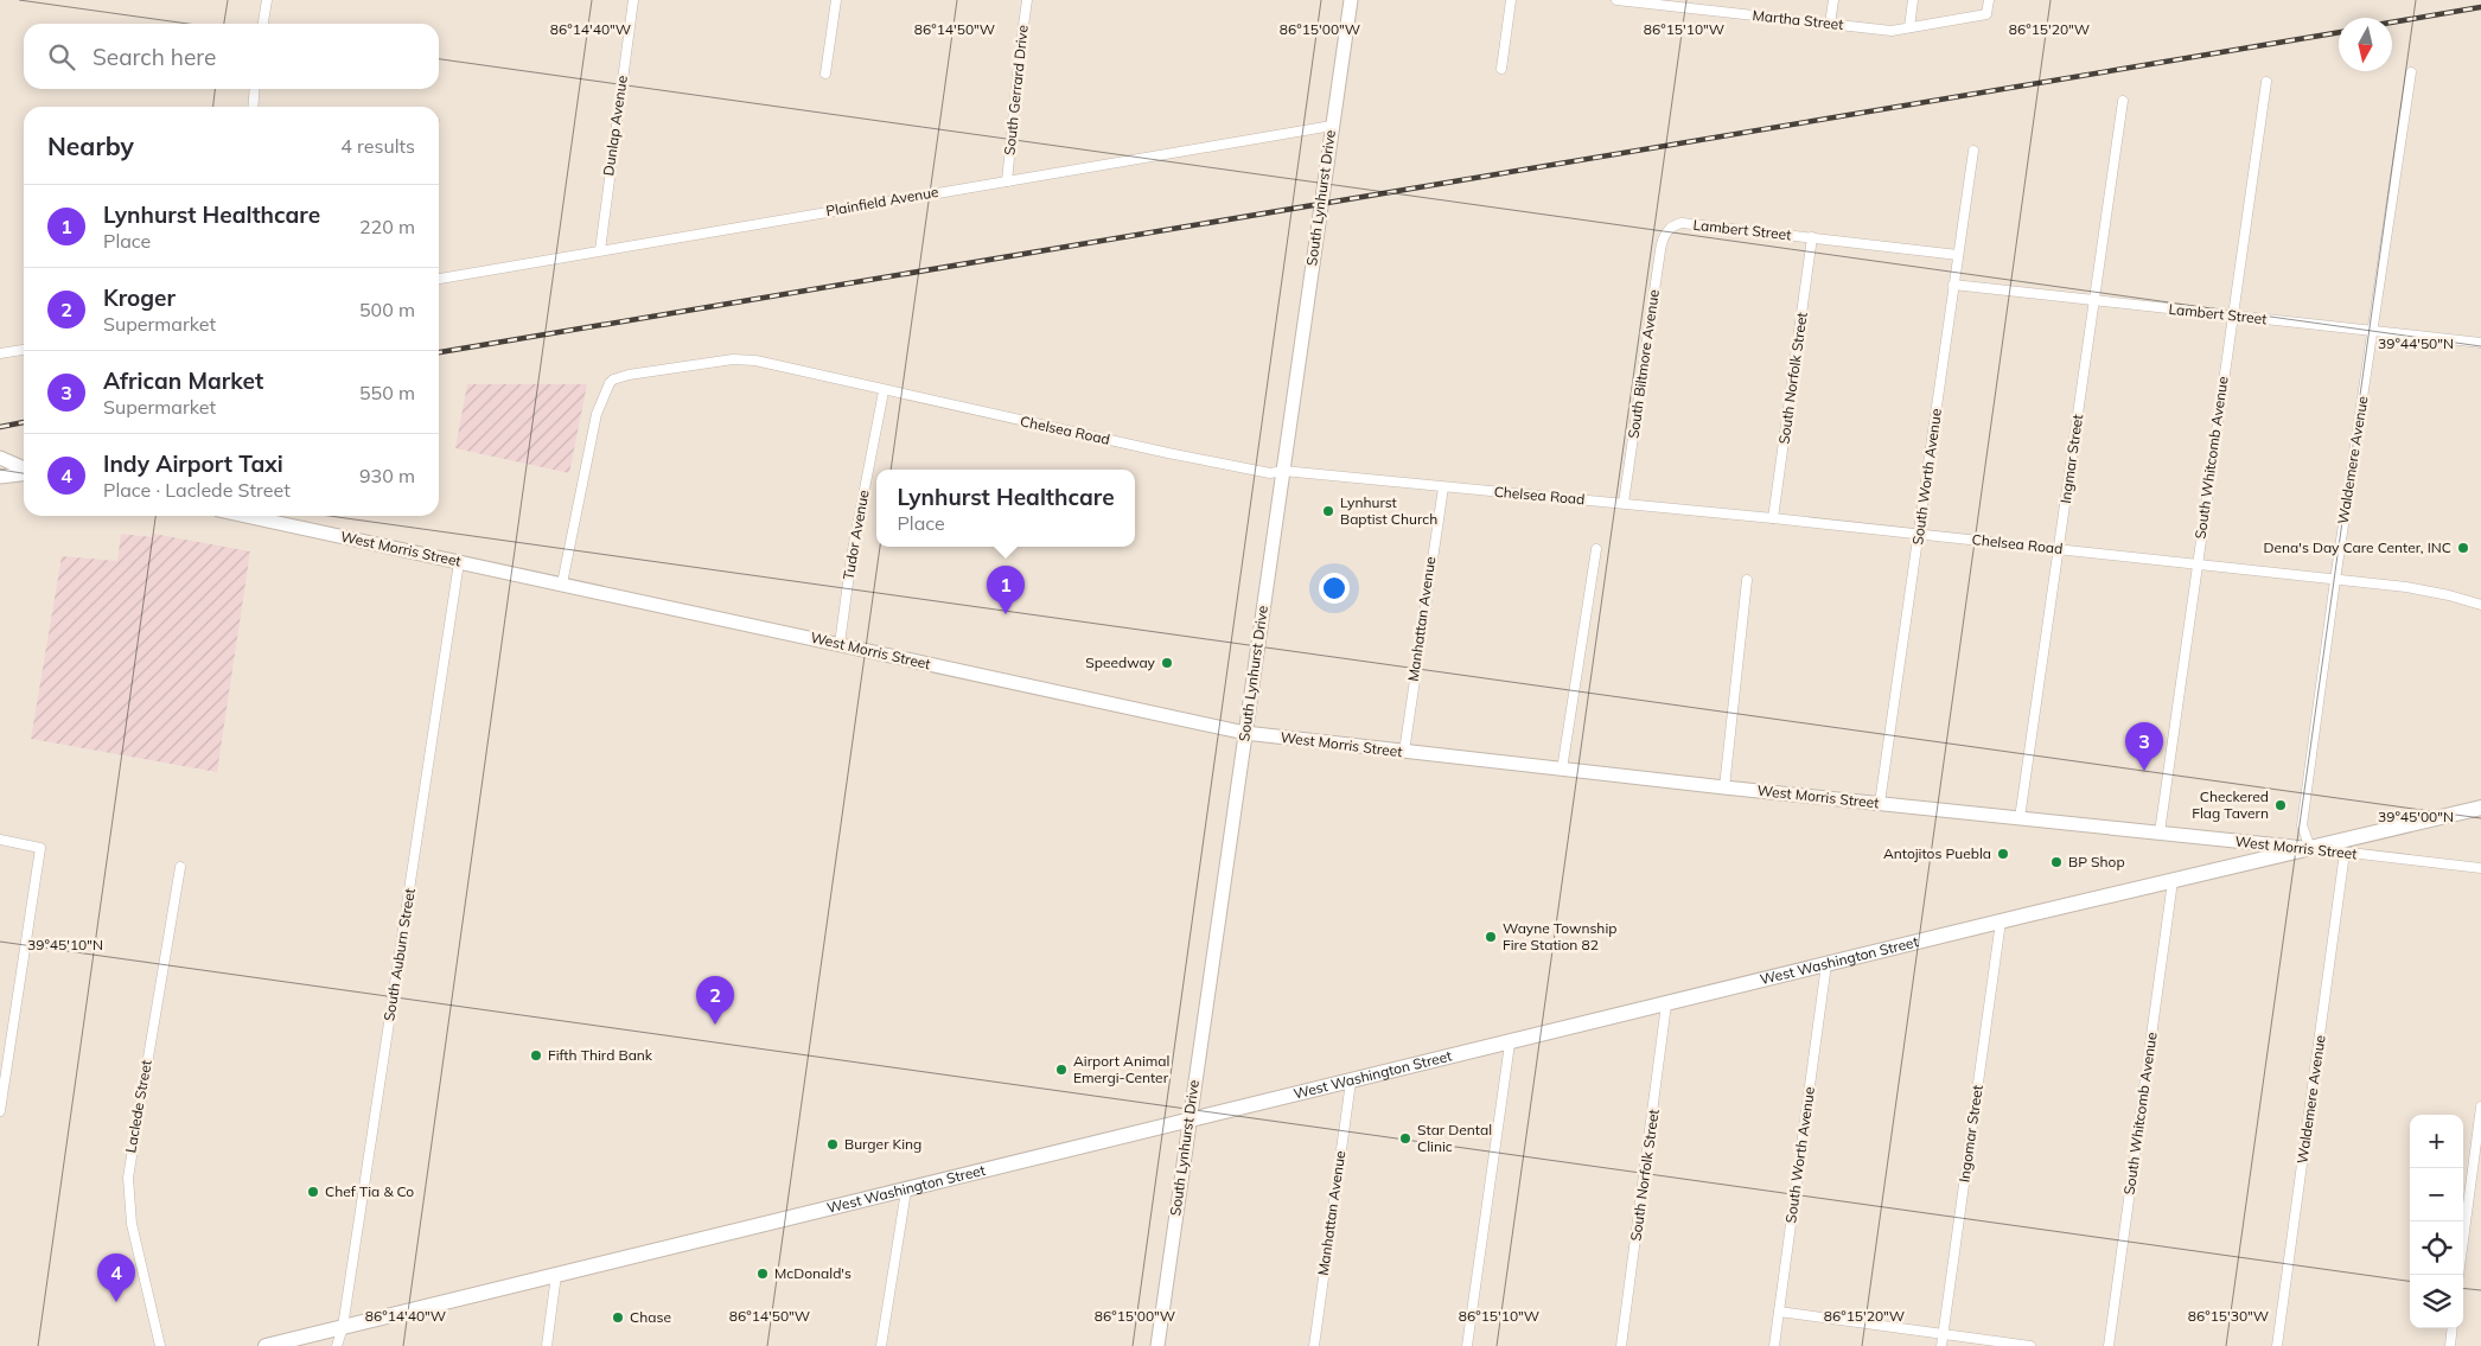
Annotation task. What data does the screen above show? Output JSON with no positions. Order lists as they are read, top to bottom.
{
  "streets": {
    "main road": ["South Lynhurst Drive", "West Morris Street", "West Washington Street"],
    "street": [
      "Martha Street",
      "South Gerrard Drive",
      "Dunlap Avenue",
      "Plainfield Avenue",
      "Lambert Street",
      "South Biltmore Avenue",
      "South Norfolk Street",
      "Chelsea Road",
      "South Whitcomb Avenue",
      "Ingmar Street",
      "Waldemere Avenue",
      "South Worth Avenue",
      "Tudor Avenue",
      "Manhattan Avenue",
      "South Auburn Street",
      "Laclede Street",
      "Ingomar Street"
    ]
  },
  "crossings": [
    ["South Gerrard Drive", "Plainfield Avenue"],
    ["Dunlap Avenue", "Plainfield Avenue"],
    ["South Lynhurst Drive", "Plainfield Avenue"],
    ["South Lynhurst Drive", "Chelsea Road"],
    ["South Lynhurst Drive", "West Morris Street"],
    ["South Lynhurst Drive", "West Washington Street"],
    ["Lambert Street", "South Biltmore Avenue"],
    ["Lambert Street", "South Norfolk Street"],
    ["Lambert Street", "South Whitcomb Avenue"],
    ["Lambert Street", "Ingmar Street"],
    ["Lambert Street", "Waldemere Avenue"],
    ["Lambert Street", "South Worth Avenue"],
    ["South Biltmore Avenue", "Chelsea Road"],
    ["South Norfolk Street", "Chelsea Road"],
    ["South Norfolk Street", "West Washington Street"],
    ["Chelsea Road", "South Whitcomb Avenue"],
    ["Chelsea Road", "Ingmar Street"],
    ["Chelsea Road", "Waldemere Avenue"],
    ["Chelsea Road", "South Worth Avenue"],
    ["Chelsea Road", "Tudor Avenue"],
    ["Chelsea Road", "West Morris Street"],
    ["Chelsea Road", "Manhattan Avenue"],
    ["South Whitcomb Avenue", "West Morris Street"],
    ["South Whitcomb Avenue", "West Washington Street"],
    ["Ingmar Street", "West Morris Street"],
    ["Waldemere Avenue", "West Morris Street"],
    ["Waldemere Avenue", "West Washington Street"],
    ["South Worth Avenue", "West Morris Street"],
    ["South Worth Avenue", "West Washington Street"],
    ["Tudor Avenue", "West Morris Street"],
    ["West Morris Street", "Manhattan Avenue"],
    ["West Morris Street", "South Auburn Street"],
    ["West Morris Street", "West Washington Street"],
    ["Manhattan Avenue", "West Washington Street"],
    ["South Auburn Street", "West Washington Street"],
    ["West Washington Street", "Ingomar Street"]
  ],
  "places": [
    "Lynhurst Baptist Church",
    "Dena's Day Care Center, INC",
    "Speedway",
    "Checkered Flag Tavern",
    "Antojitos Puebla",
    "BP Shop",
    "Wayne Township Fire Station 82",
    "Fifth Third Bank",
    "Airport Animal Emergi-Center",
    "Star Dental Clinic",
    "Burger King",
    "Chef Tia & Co",
    "McDonald's",
    "Chase"
  ],
  "north": "bottom",
  "page": {
    "search": "Search here",
    "heading": ["Nearby", "4 results"],
    "list": [
      {
        "mark": "1",
        "name": "Lynhurst Healthcare",
        "note": "Place",
        "value": "220 m"
      },
      {
        "mark": "2",
        "name": "Kroger",
        "note": "Supermarket",
        "value": "500 m"
      },
      {
        "mark": "3",
        "name": "African Market",
        "note": "Supermarket",
        "value": "550 m"
      },
      {
        "mark": "4",
        "name": "Indy Airport Taxi",
        "note": "Place · Laclede Street",
        "value": "930 m"
      }
    ],
    "popup": ["Lynhurst Healthcare", "Place"],
    "pins": [
      "1",
      "3",
      "2",
      "4"
    ],
    "map_buttons": ["+", "−"]
  },
  "coordinates": [
    "86°14'40\"W",
    "86°14'50\"W",
    "86°15'00\"W",
    "86°15'10\"W",
    "86°15'20\"W",
    "39°44'50\"N",
    "39°45'00\"N",
    "39°45'10\"N",
    "86°15'30\"W"
  ]
}
